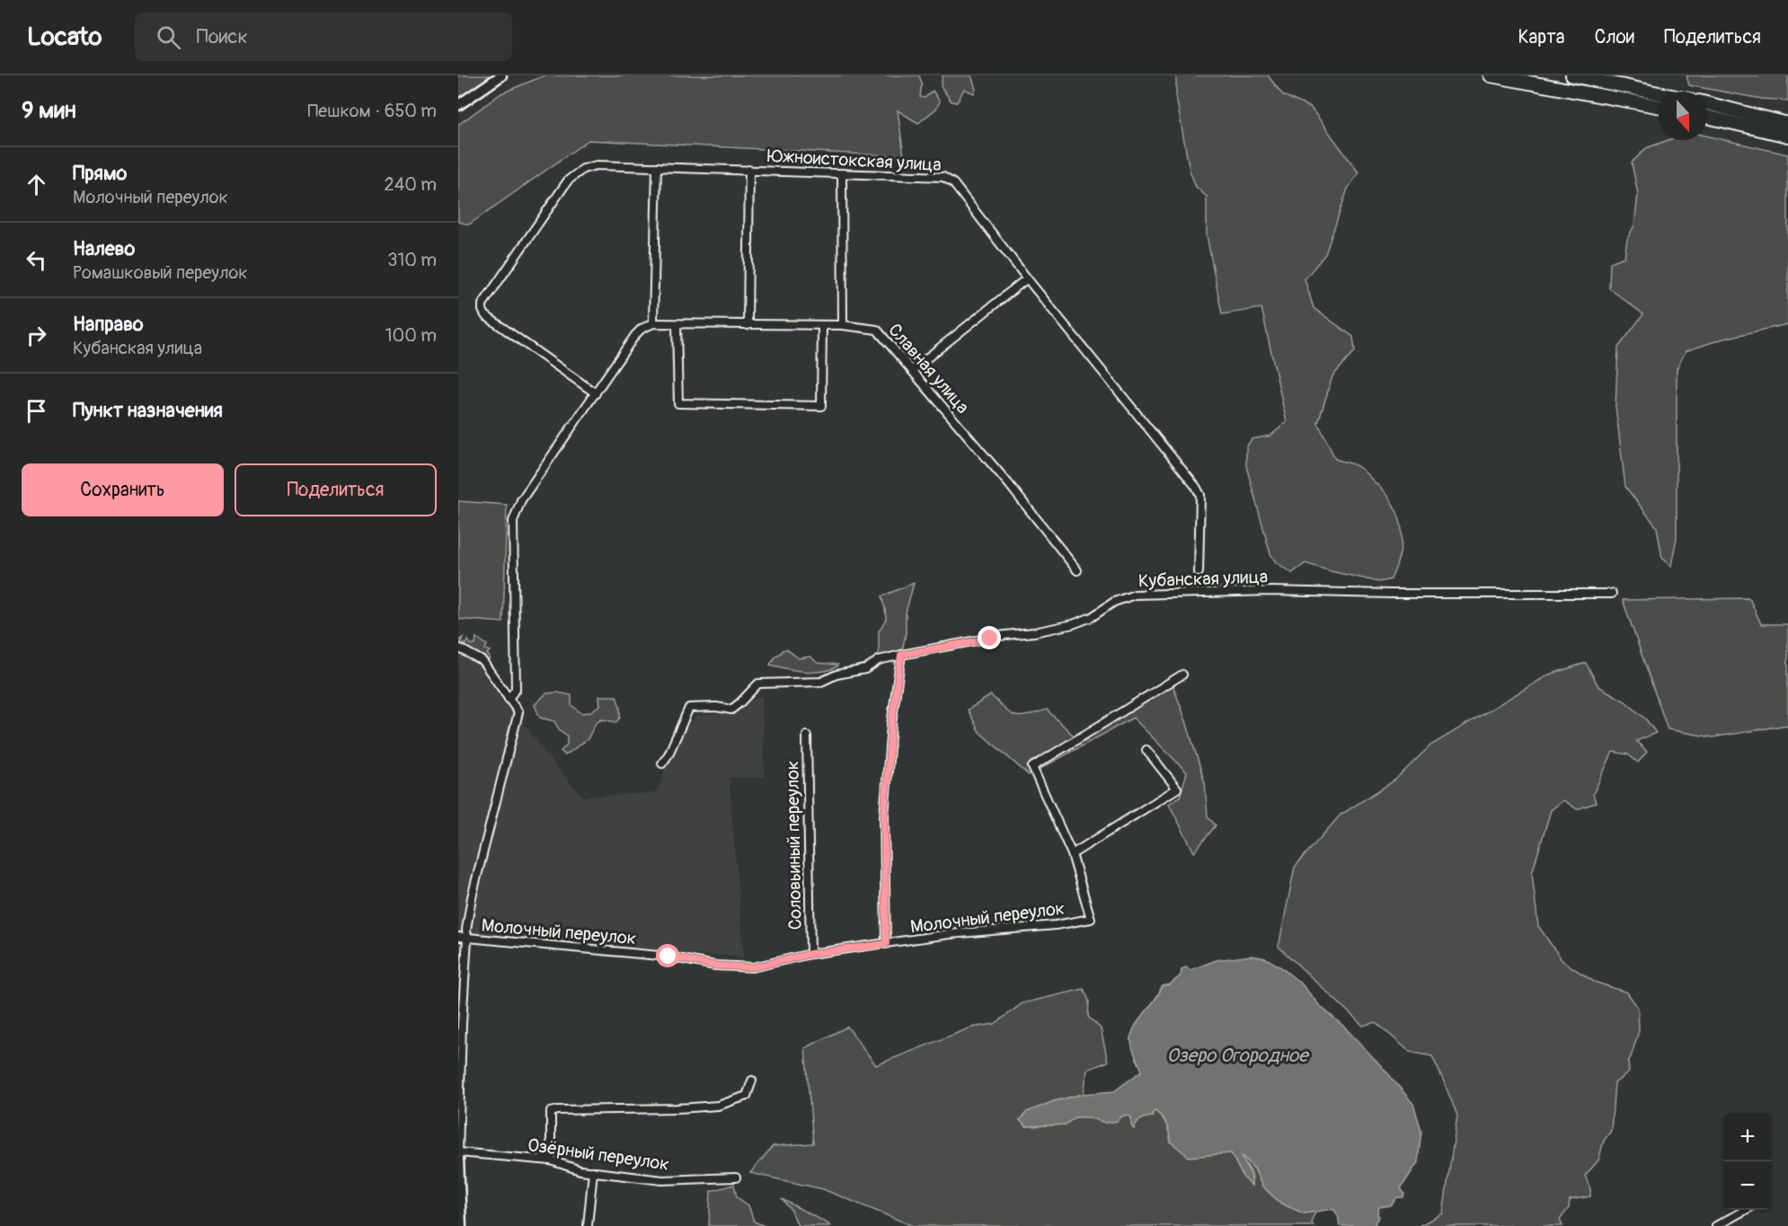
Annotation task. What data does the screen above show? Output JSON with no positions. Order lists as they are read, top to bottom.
{
  "streets": {
    "street": [
      "Южноистокская улица",
      "Славная улица",
      "Кубанская улица",
      "Соловьиный переулок",
      "Молочный переулок",
      "Озёрный переулок"
    ]
  },
  "crossings": [
    ["Соловьиный переулок", "Молочный переулок"]
  ],
  "water": ["Озеро Огородное"],
  "north": "bottom",
  "page": {
    "header": "Locato",
    "search": "Поиск",
    "nav": ["Карта", "Слои", "Поделиться"],
    "heading": ["9 мин", "Пешком · 650 m"],
    "list": [
      ["Прямо", "Молочный переулок", "240 m"],
      ["Налево", "Ромашковый переулок", "310 m"],
      ["Направо", "Кубанская улица", "100 m"],
      "Пункт назначения"
    ],
    "buttons": ["Сохранить", "Поделиться"],
    "map_buttons": ["+", "−"]
  }
}
